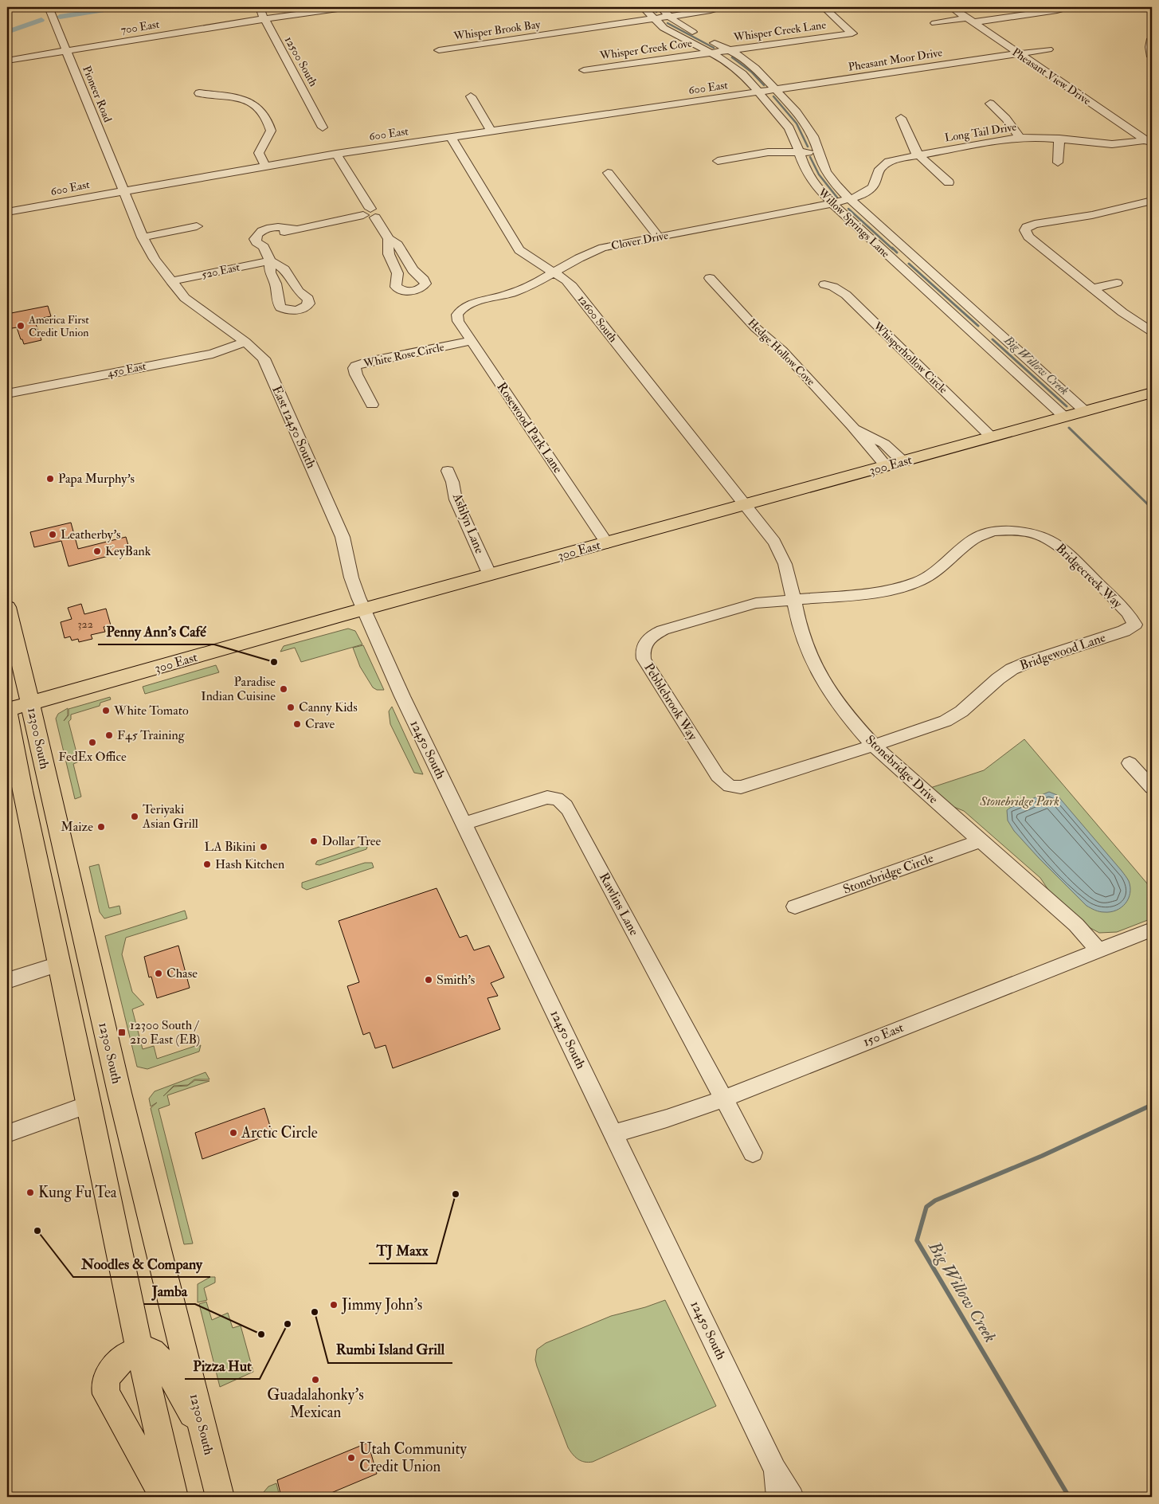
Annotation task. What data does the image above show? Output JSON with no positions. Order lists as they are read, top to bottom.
{
  "streets": {
    "main road": ["300 East", "12300 South"],
    "street": [
      "700 East",
      "Whisper Brook Bay",
      "Whisper Creek Lane",
      "Whisper Creek Cove",
      "Pheasant Moor Drive",
      "12500 South",
      "Pheasant View Drive",
      "600 East",
      "Pioneer Road",
      "Long Tail Drive",
      "Willow Springs Lane",
      "Clover Drive",
      "520 East",
      "12600 South",
      "Hedge Hollow Cove",
      "White Rose Circle",
      "Whisperhollow Circle",
      "450 East",
      "East 12450 South",
      "Rosewood Park Lane",
      "Ashlyn Lane",
      "Bridgecreek Way",
      "Bridgewood Lane",
      "Pebblebrook Way",
      "12450 South",
      "Stonebridge Drive",
      "Stonebridge Circle",
      "Rawlins Lane",
      "150 East"
    ]
  },
  "crossings": [
    ["700 East", "12500 South"],
    ["700 East", "Pioneer Road"],
    ["Whisper Brook Bay", "Willow Springs Lane"],
    ["Whisper Creek Lane", "Whisper Creek Cove"],
    ["Whisper Creek Lane", "Willow Springs Lane"],
    ["Whisper Creek Cove", "Willow Springs Lane"],
    ["Pheasant Moor Drive", "Pheasant View Drive"],
    ["Pheasant Moor Drive", "600 East"],
    ["Pheasant Moor Drive", "Willow Springs Lane"],
    ["Pheasant View Drive", "Long Tail Drive"],
    ["600 East", "Pioneer Road"],
    ["600 East", "Willow Springs Lane"],
    ["600 East", "12600 South"],
    ["Pioneer Road", "East 12450 South"],
    ["Long Tail Drive", "Willow Springs Lane"],
    ["Long Tail Drive", "Clover Drive"],
    ["Willow Springs Lane", "Clover Drive"],
    ["Willow Springs Lane", "300 East"],
    ["Clover Drive", "12600 South"],
    ["Clover Drive", "Rosewood Park Lane"],
    ["520 East", "East 12450 South"],
    ["12600 South", "300 East"],
    ["12600 South", "Stonebridge Drive"],
    ["Hedge Hollow Cove", "300 East"],
    ["White Rose Circle", "Rosewood Park Lane"],
    ["Whisperhollow Circle", "300 East"],
    ["450 East", "East 12450 South"],
    ["East 12450 South", "300 East"],
    ["East 12450 South", "12450 South"],
    ["Rosewood Park Lane", "300 East"],
    ["300 East", "Ashlyn Lane"],
    ["300 East", "12300 South"],
    ["300 East", "12450 South"],
    ["300 East", "Stonebridge Drive"],
    ["Bridgecreek Way", "Bridgewood Lane"],
    ["Bridgecreek Way", "Pebblebrook Way"],
    ["Bridgecreek Way", "Stonebridge Drive"],
    ["Bridgewood Lane", "Pebblebrook Way"],
    ["Bridgewood Lane", "Stonebridge Drive"],
    ["Pebblebrook Way", "Stonebridge Drive"],
    ["12450 South", "Rawlins Lane"],
    ["12450 South", "150 East"],
    ["Stonebridge Drive", "Stonebridge Circle"],
    ["Stonebridge Drive", "150 East"],
    ["Rawlins Lane", "150 East"]
  ],
  "water": ["Big Willow Creek"],
  "parks": ["Stonebridge Park"],
  "places": {
    "other": [
      "America First Credit Union",
      "Papa Murphy's",
      "Leatherby's",
      "KeyBank",
      "Penny Ann's Café",
      "Paradise Indian Cuisine",
      "Canny Kids",
      "White Tomato",
      "Crave",
      "F45 Training",
      "FedEx Office",
      "Teriyaki Asian Grill",
      "Maize",
      "Dollar Tree",
      "LA Bikini",
      "Hash Kitchen",
      "Chase",
      "Smith's",
      "Arctic Circle",
      "Kung Fu Tea",
      "TJ Maxx",
      "Noodles & Company",
      "Jimmy John's",
      "Rumbi Island Grill",
      "Pizza Hut",
      "Jamba",
      "Guadalahonky's Mexican",
      "Utah Community Credit Union"
    ],
    "transit": ["12300 South / 210 East (EB)"]
  },
  "house_numbers": ["322"]
}
